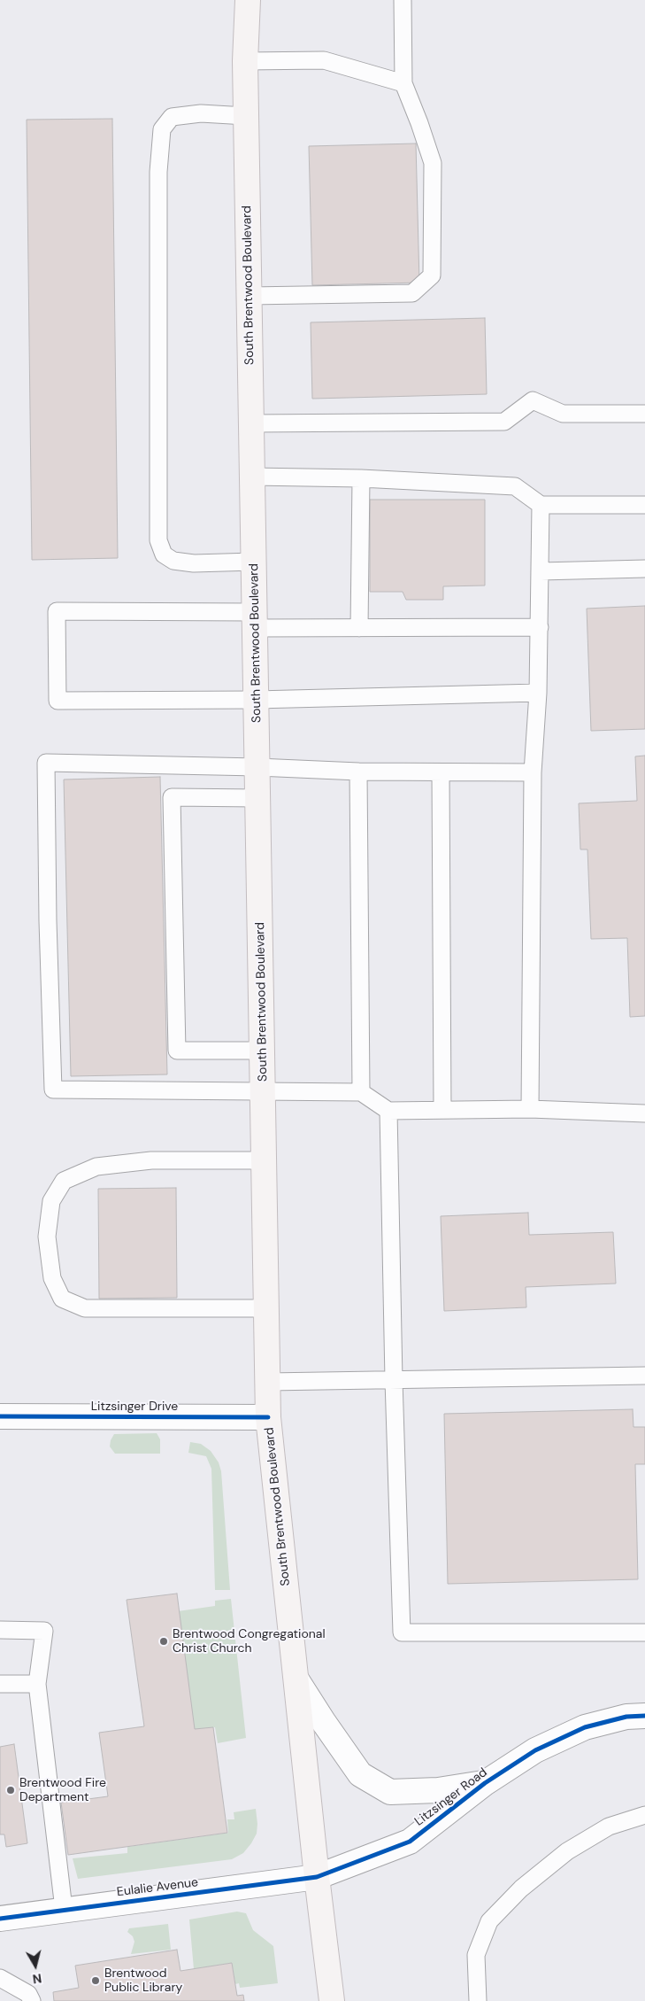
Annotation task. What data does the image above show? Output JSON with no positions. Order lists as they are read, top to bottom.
{
  "streets": {
    "main road": ["South Brentwood Boulevard"],
    "street": ["Litzsinger Drive", "Litzsinger Road", "Eulalie Avenue"]
  },
  "crossings": [
    ["South Brentwood Boulevard", "Litzsinger Drive"],
    ["South Brentwood Boulevard", "Litzsinger Road"],
    ["South Brentwood Boulevard", "Eulalie Avenue"],
    ["Litzsinger Road", "Eulalie Avenue"]
  ],
  "places": ["Brentwood Congregational Christ Church", "Brentwood Fire Department", "Brentwood Public Library"],
  "north": "bottom"
}
